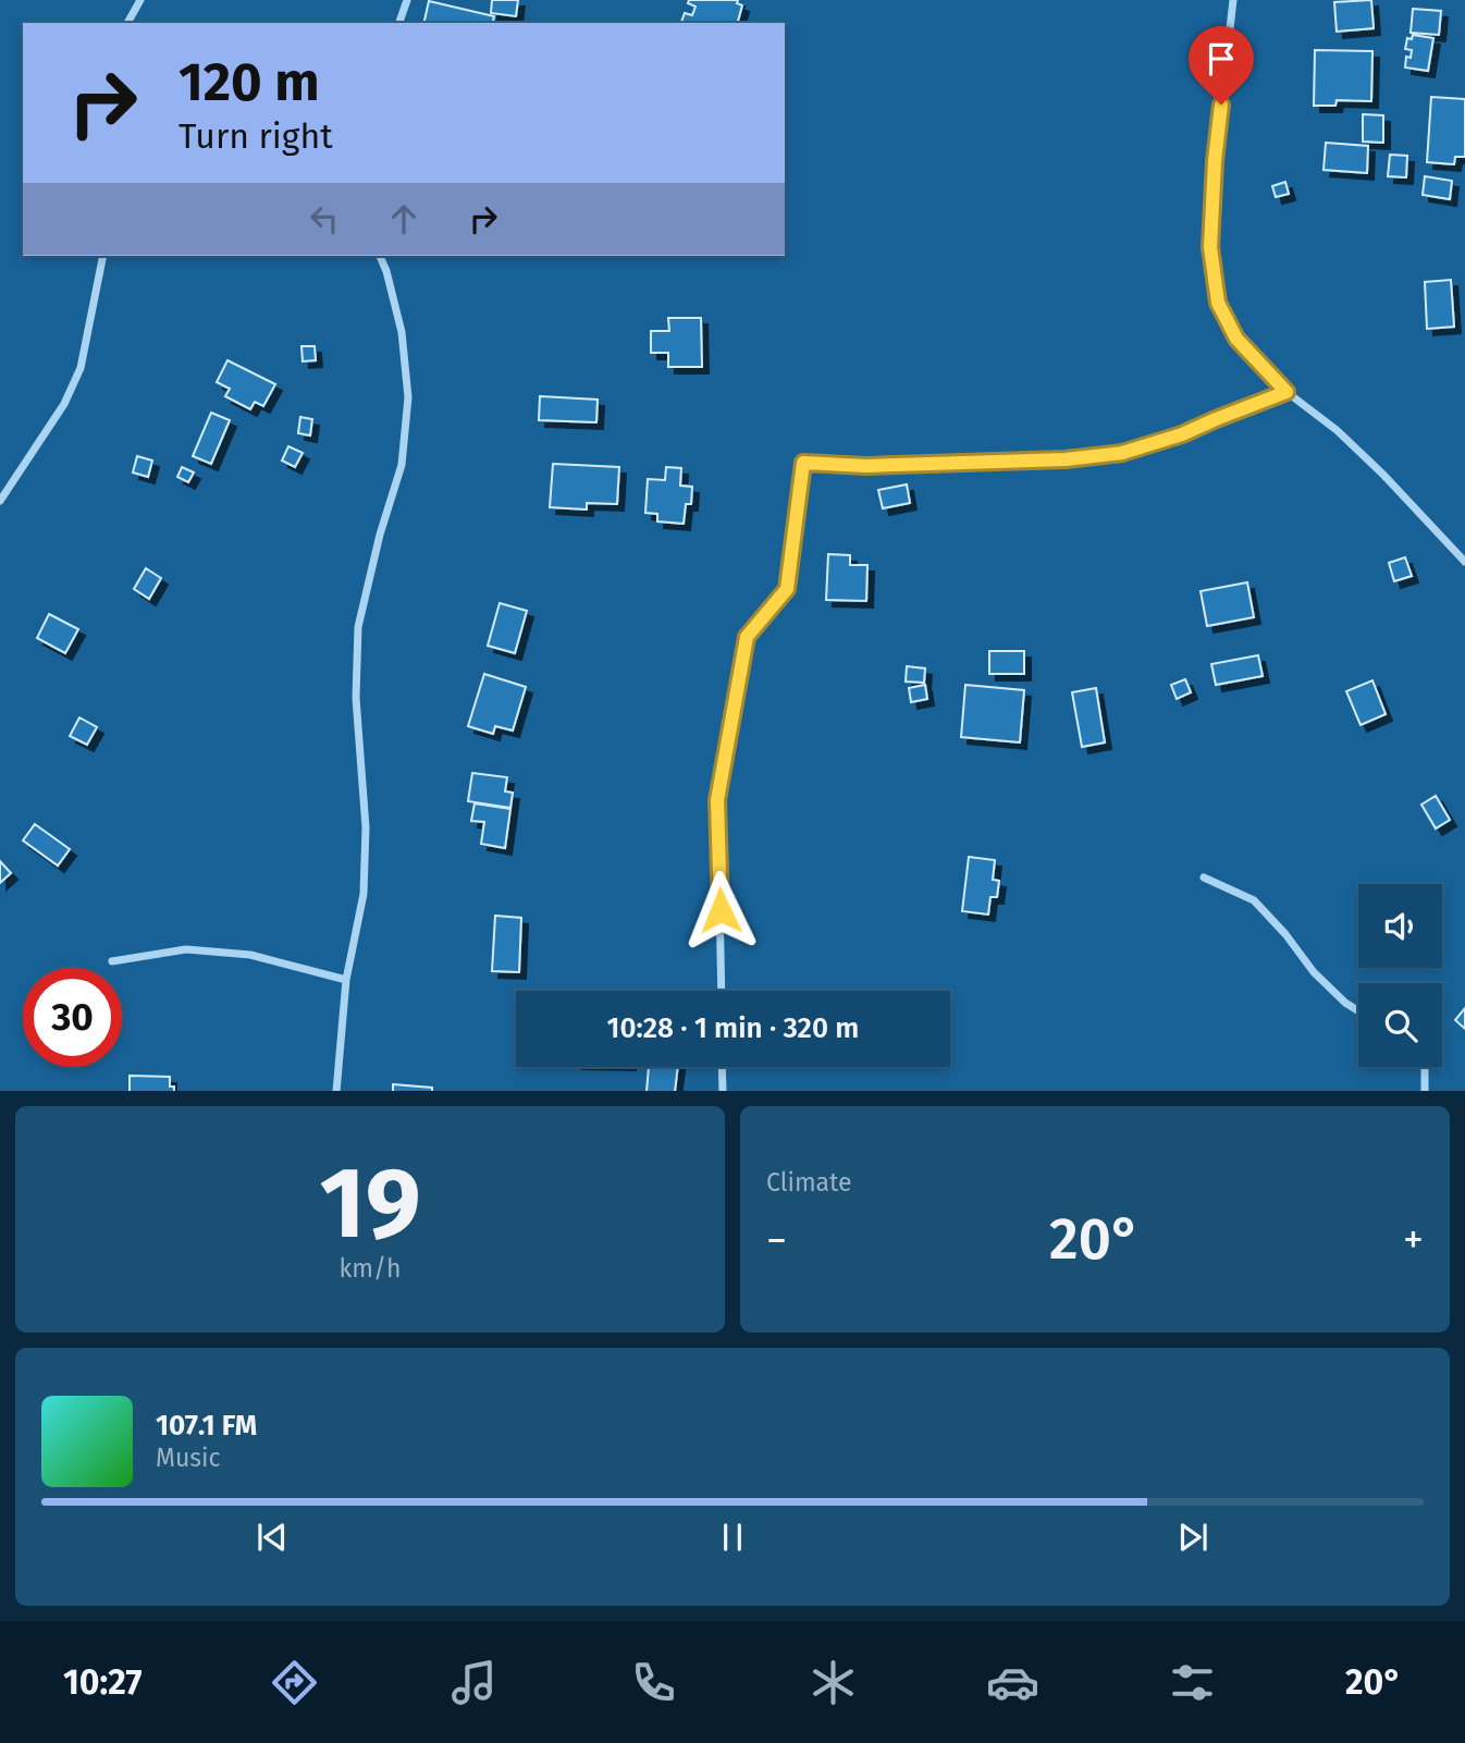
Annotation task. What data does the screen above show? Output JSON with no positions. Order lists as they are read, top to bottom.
{
  "page": {
    "turn": ["120 m", "Turn right"],
    "limit": "30",
    "trip": "10:28 · 1 min · 320 m",
    "tile": [
      ["19", "km/h"],
      "Climate"
    ],
    "heat": ["−", "20°", "+"],
    "song": ["107.1 FM", "Music"],
    "tabs": ["10:27", "20°"]
  }
}
